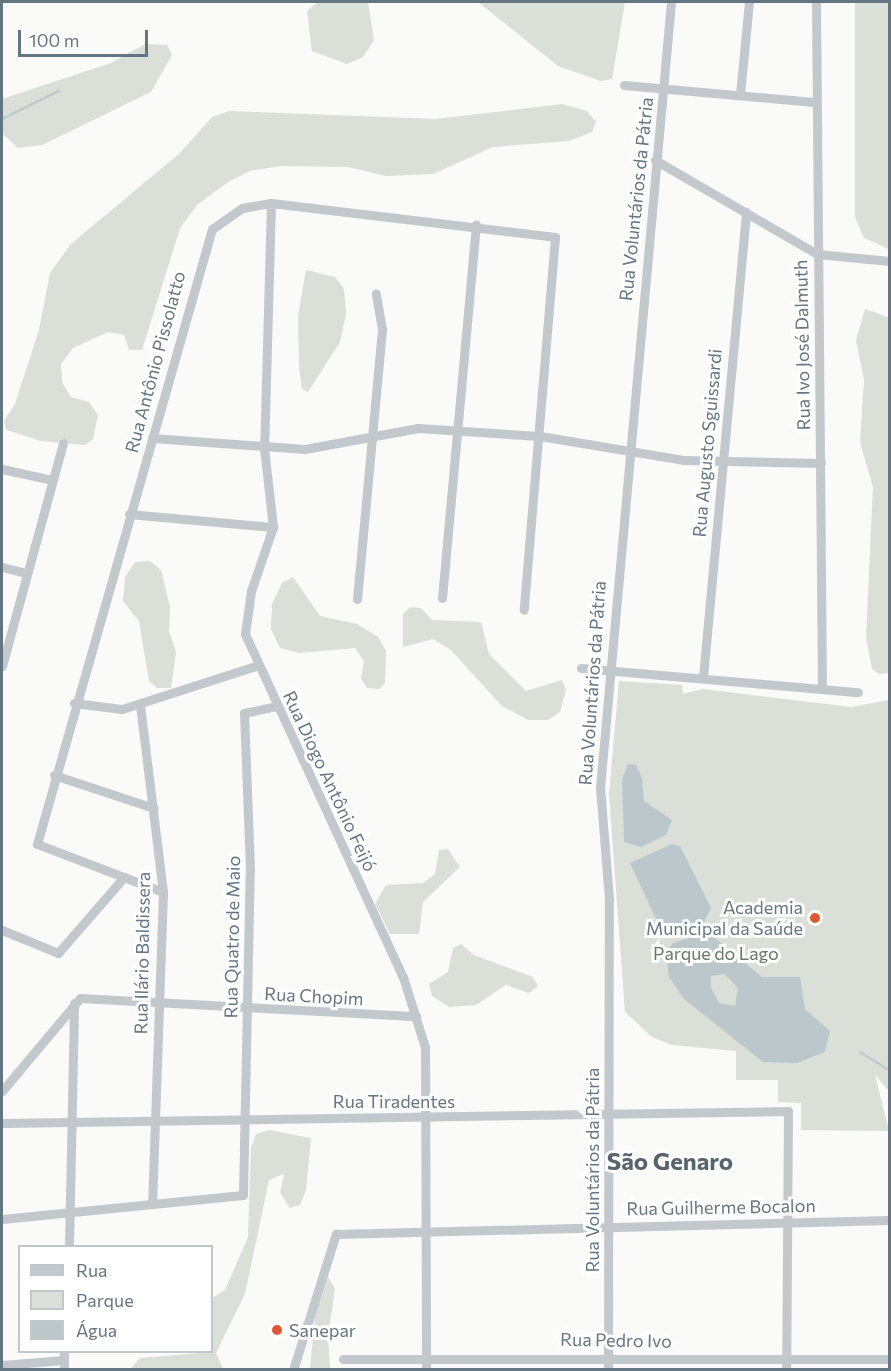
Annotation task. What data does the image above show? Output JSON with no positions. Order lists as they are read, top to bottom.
{
  "streets": {
    "street": [
      "Rua Voluntários da Pátria",
      "Rua Ivo José Dalmuth",
      "Rua Antônio Pissolatto",
      "Rua Augusto Sguissardi",
      "Rua Diogo Antônio Feijó",
      "Rua Quatro de Maio",
      "Rua Ilário Baldissera",
      "Rua Chopim",
      "Rua Tiradentes",
      "Rua Guilherme Bocalon",
      "Rua Pedro Ivo"
    ]
  },
  "crossings": [
    ["Rua Voluntários da Pátria", "Rua Tiradentes"],
    ["Rua Voluntários da Pátria", "Rua Guilherme Bocalon"],
    ["Rua Voluntários da Pátria", "Rua Pedro Ivo"],
    ["Rua Antônio Pissolatto", "Rua Diogo Antônio Feijó"],
    ["Rua Diogo Antônio Feijó", "Rua Quatro de Maio"],
    ["Rua Diogo Antônio Feijó", "Rua Chopim"],
    ["Rua Diogo Antônio Feijó", "Rua Tiradentes"],
    ["Rua Diogo Antônio Feijó", "Rua Guilherme Bocalon"],
    ["Rua Diogo Antônio Feijó", "Rua Pedro Ivo"],
    ["Rua Quatro de Maio", "Rua Ilário Baldissera"],
    ["Rua Quatro de Maio", "Rua Chopim"],
    ["Rua Quatro de Maio", "Rua Tiradentes"],
    ["Rua Ilário Baldissera", "Rua Chopim"],
    ["Rua Ilário Baldissera", "Rua Tiradentes"],
    ["Rua Tiradentes", "Rua Guilherme Bocalon"]
  ],
  "districts": ["São Genaro"],
  "parks": ["Parque do Lago"],
  "places": ["Academia Municipal da Saúde", "Sanepar"],
  "legend": ["Rua", "Parque", "Água"],
  "scale_bar": "100 m"
}
